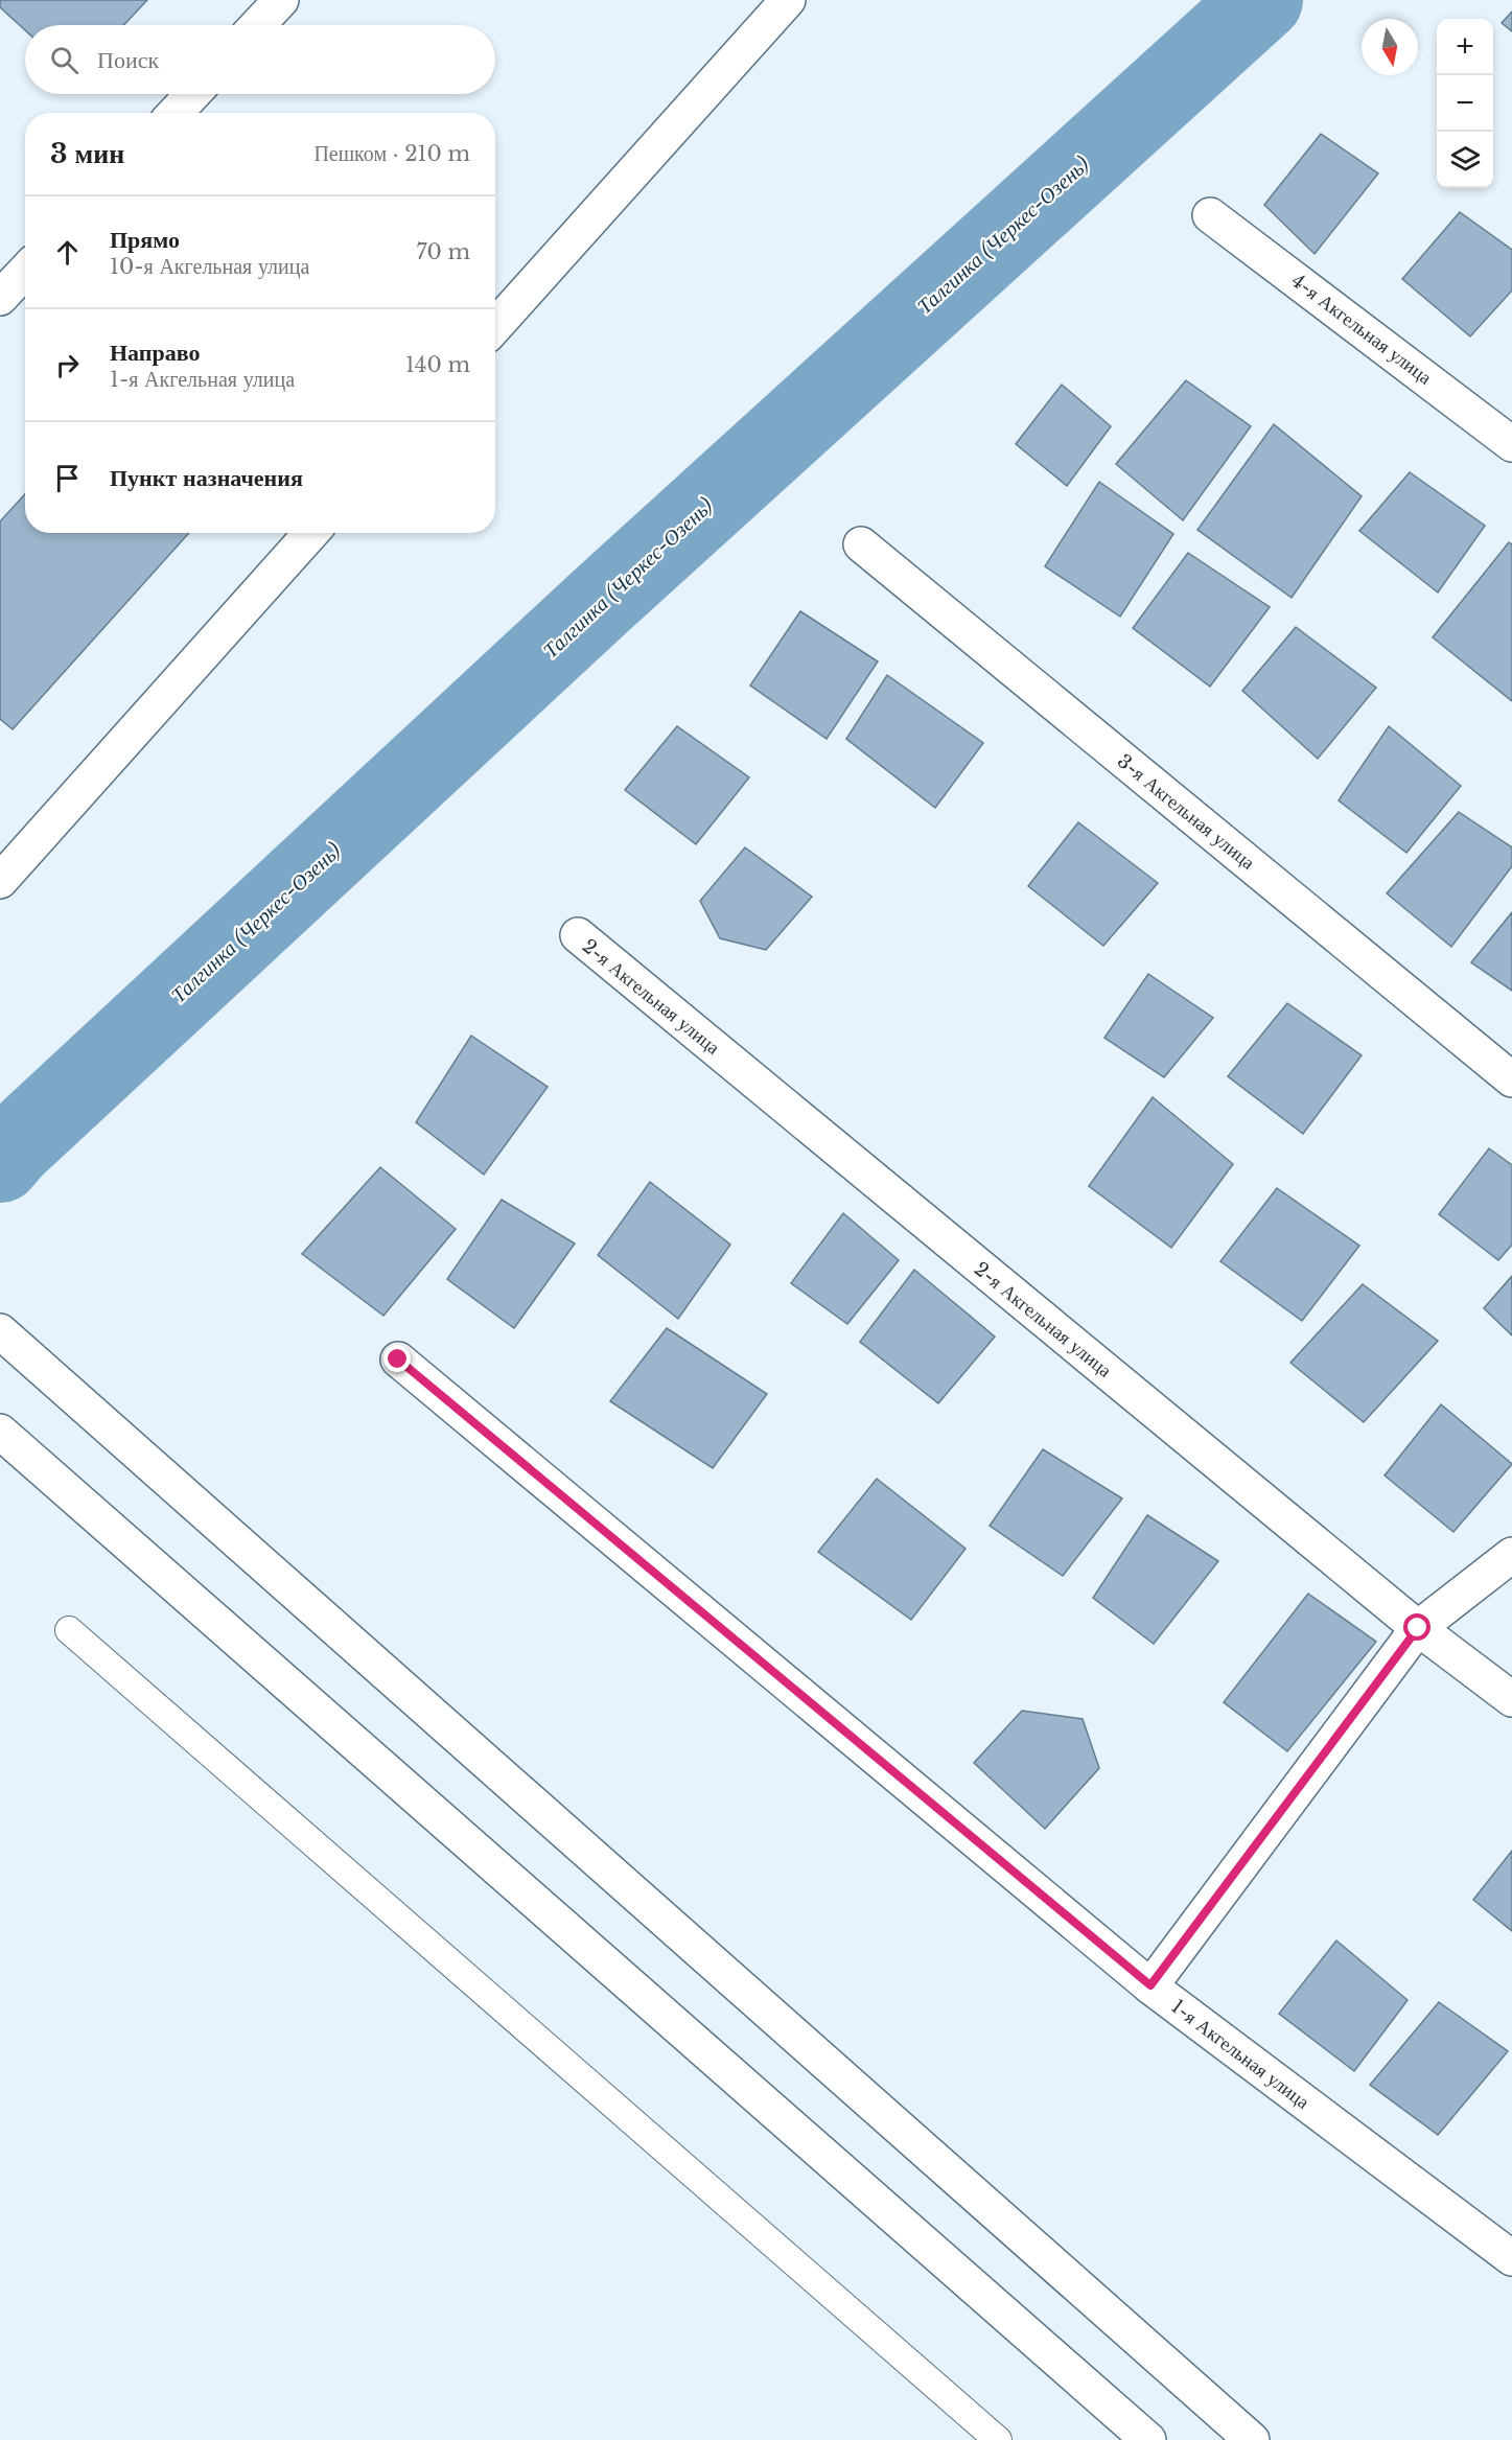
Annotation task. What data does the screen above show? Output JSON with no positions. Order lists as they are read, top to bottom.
{
  "streets": {
    "street": [
      "4-я Акгельная улица",
      "3-я Акгельная улица",
      "2-я Акгельная улица",
      "1-я Акгельная улица"
    ]
  },
  "water": ["Талгинка (Черкес-Озень)"],
  "north": "bottom",
  "page": {
    "map_buttons": ["+", "−"],
    "search": "Поиск",
    "heading": ["3 мин", "Пешком · 210 m"],
    "list": [
      ["Прямо", "10-я Акгельная улица", "70 m"],
      ["Направо", "1-я Акгельная улица", "140 m"],
      "Пункт назначения"
    ]
  }
}
